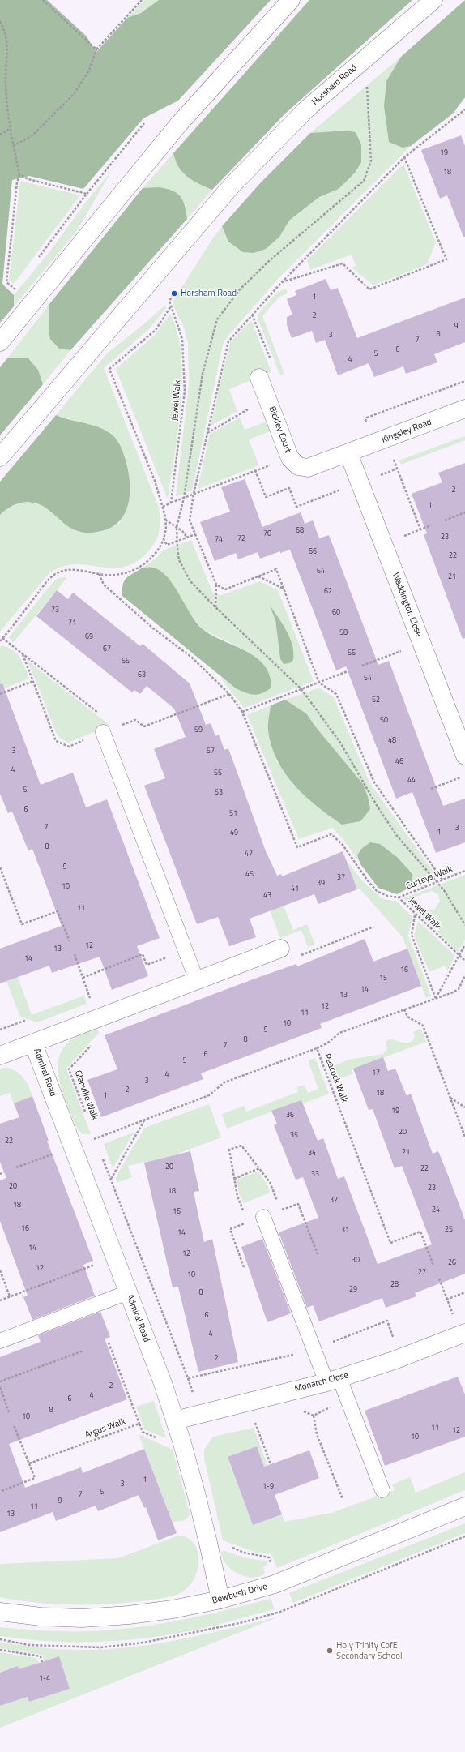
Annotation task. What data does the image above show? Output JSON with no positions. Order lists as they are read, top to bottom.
{
  "streets": {
    "street": [
      "Horsham Road",
      "Bickley Court",
      "Kingsley Road",
      "Waddington Close",
      "Admiral Road",
      "Monarch Close",
      "Bewbush Drive"
    ],
    "path": [
      "Jewel Walk",
      "Curteys Walk",
      "Peacock Walk",
      "Glanville Walk",
      "Argus Walk"
    ]
  },
  "crossings": [
    ["Jewel Walk", "Curteys Walk"],
    ["Bickley Court", "Kingsley Road"],
    ["Bickley Court", "Waddington Close"],
    ["Kingsley Road", "Waddington Close"],
    ["Admiral Road", "Peacock Walk"],
    ["Admiral Road", "Monarch Close"],
    ["Admiral Road", "Argus Walk"],
    ["Admiral Road", "Bewbush Drive"],
    ["Peacock Walk", "Glanville Walk"]
  ],
  "places": ["Horsham Road", "Holy Trinity CofE Secondary School"],
  "house_numbers": [
    "19",
    "18",
    "1",
    "2",
    "9",
    "8",
    "3",
    "7",
    "6",
    "5",
    "4",
    "2",
    "1",
    "68",
    "70",
    "23",
    "72",
    "74",
    "66",
    "22",
    "64",
    "21",
    "62",
    "73",
    "60",
    "71",
    "58",
    "69",
    "67",
    "56",
    "65",
    "63",
    "54",
    "52",
    "50",
    "59",
    "48",
    "3",
    "57",
    "46",
    "4",
    "55",
    "44",
    "5",
    "53",
    "6",
    "51",
    "7",
    "3",
    "1",
    "49",
    "8",
    "47",
    "9",
    "45",
    "37",
    "39",
    "10",
    "41",
    "43",
    "11",
    "12",
    "13",
    "14",
    "16",
    "15",
    "14",
    "13",
    "12",
    "11",
    "10",
    "9",
    "8",
    "7",
    "6",
    "5",
    "17",
    "4",
    "3",
    "2",
    "18",
    "1",
    "19",
    "36",
    "20",
    "35",
    "22",
    "21",
    "34",
    "20",
    "22",
    "33",
    "20",
    "23",
    "18",
    "32",
    "18",
    "24",
    "16",
    "16",
    "25",
    "31",
    "14",
    "14",
    "12",
    "30",
    "26",
    "12",
    "27",
    "10",
    "28",
    "29",
    "8",
    "6",
    "4",
    "2",
    "2",
    "4",
    "6",
    "8",
    "10",
    "11",
    "12",
    "10",
    "1",
    "3",
    "1-9",
    "5",
    "7",
    "9",
    "11",
    "13",
    "1-4"
  ]
}
